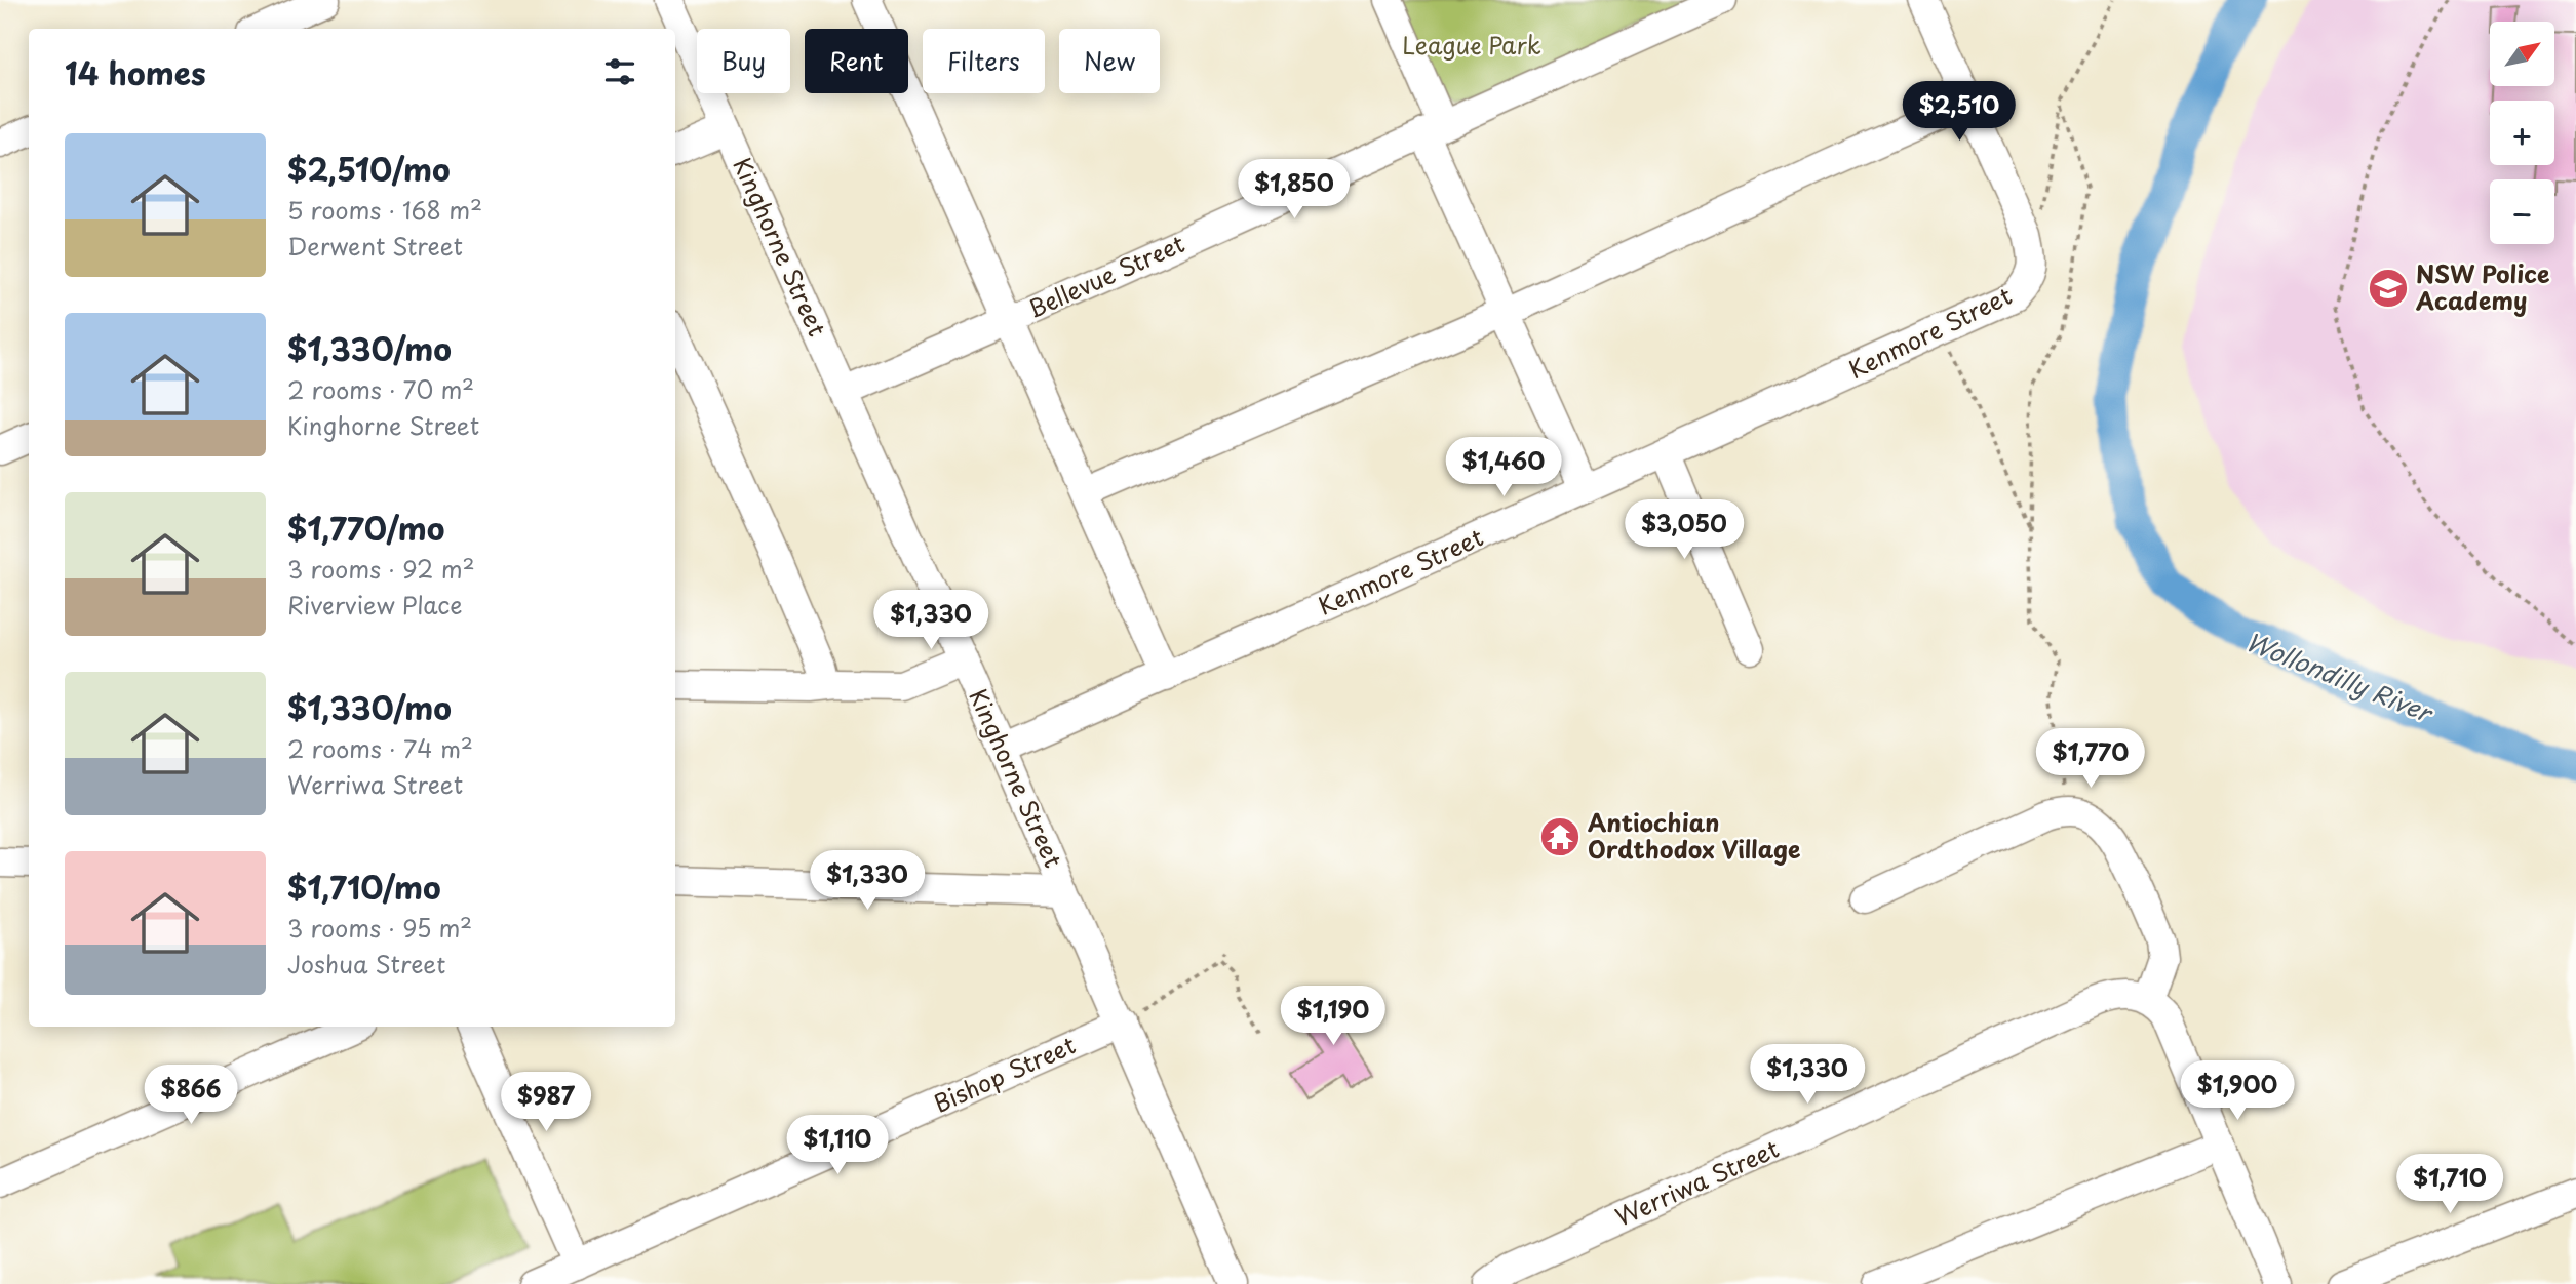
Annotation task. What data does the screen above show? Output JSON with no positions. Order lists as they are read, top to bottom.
{
  "streets": {
    "street": [
      "Kinghorne Street",
      "Bellevue Street",
      "Kenmore Street",
      "Bishop Street",
      "Werriwa Street"
    ]
  },
  "crossings": [
    ["Kinghorne Street", "Bellevue Street"],
    ["Kinghorne Street", "Kenmore Street"],
    ["Kinghorne Street", "Bishop Street"]
  ],
  "water": ["Wollondilly River"],
  "parks": ["League Park"],
  "places": {
    "school or university": ["NSW Police Academy"],
    "temple": ["Antiochian Ordthodox Village"]
  },
  "north": "top right",
  "page": {
    "map_buttons": ["+", "−"],
    "chip": [
      "Buy",
      "Rent",
      "Filters",
      "New"
    ],
    "heading": "14 homes",
    "price": [
      "$2,510",
      "$1,850",
      "$1,460",
      "$3,050",
      "$1,330",
      "$1,770",
      "$1,330",
      "$1,190",
      "$1,330",
      "$1,900",
      "$866",
      "$987",
      "$1,110",
      "$1,710"
    ],
    "list": [
      {
        "name": "$2,510/mo",
        "note": "5 rooms · 168 m² · Derwent Street"
      },
      {
        "name": "$1,330/mo",
        "note": "2 rooms · 70 m² · Kinghorne Street"
      },
      {
        "name": "$1,770/mo",
        "note": "3 rooms · 92 m² · Riverview Place"
      },
      {
        "name": "$1,330/mo",
        "note": "2 rooms · 74 m² · Werriwa Street"
      },
      {
        "name": "$1,710/mo",
        "note": "3 rooms · 95 m² · Joshua Street"
      }
    ]
  }
}
